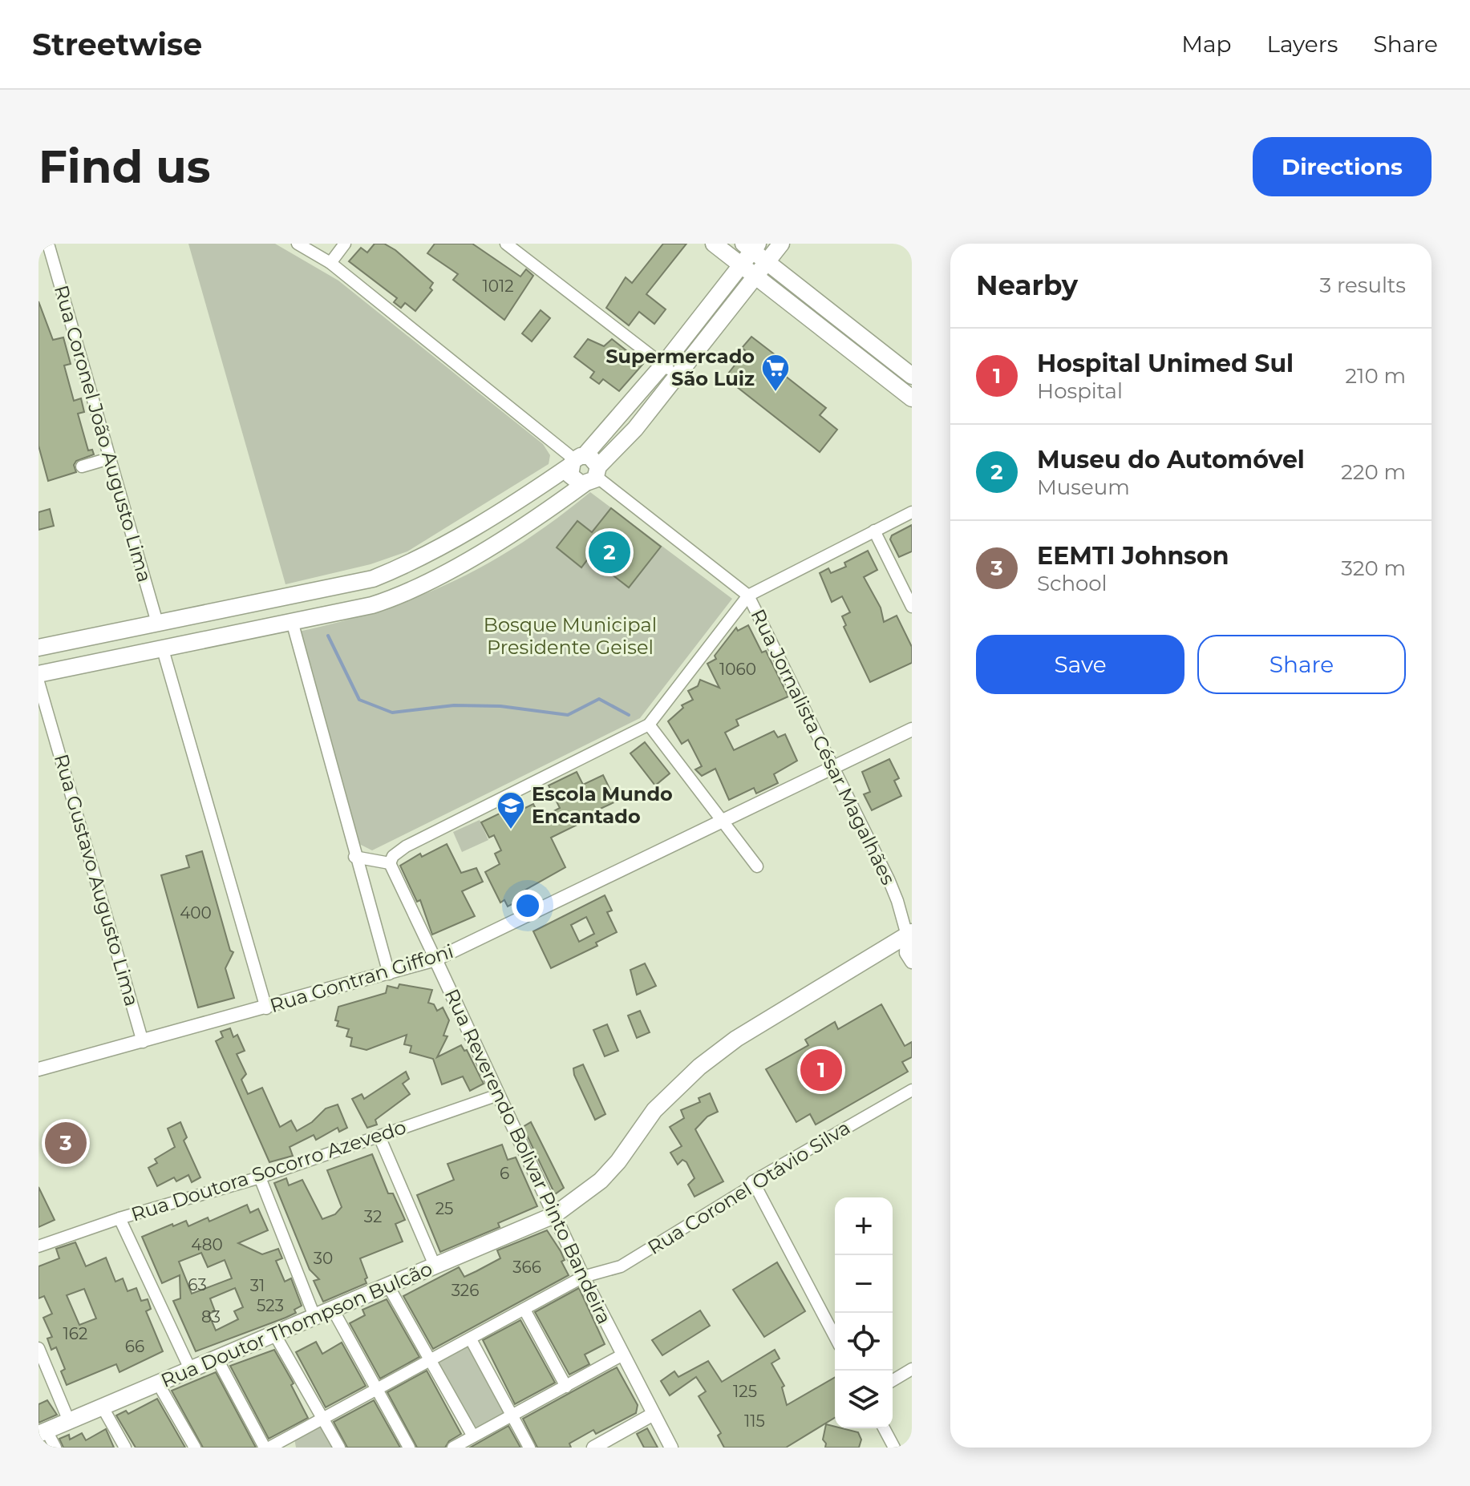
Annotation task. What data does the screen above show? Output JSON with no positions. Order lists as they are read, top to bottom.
{
  "streets": {
    "main road": ["Rua Doutor Thompson Bulcão"],
    "street": [
      "Rua Coronel João Augusto Lima",
      "Rua Jornalista César Magalhães",
      "Rua Gustavo Augusto Lima",
      "Rua Gontran Giffoni",
      "Rua Reverendo Bolivar Pinto Bandeira",
      "Rua Doutora Socorro Azevedo",
      "Rua Coronel Otávio Silva"
    ]
  },
  "crossings": [
    ["Rua Jornalista César Magalhães", "Rua Gontran Giffoni"],
    ["Rua Jornalista César Magalhães", "Rua Doutor Thompson Bulcão"],
    ["Rua Gustavo Augusto Lima", "Rua Gontran Giffoni"],
    ["Rua Gontran Giffoni", "Rua Reverendo Bolivar Pinto Bandeira"],
    ["Rua Reverendo Bolivar Pinto Bandeira", "Rua Doutora Socorro Azevedo"],
    ["Rua Reverendo Bolivar Pinto Bandeira", "Rua Coronel Otávio Silva"],
    ["Rua Reverendo Bolivar Pinto Bandeira", "Rua Doutor Thompson Bulcão"]
  ],
  "parks": ["Bosque Municipal Presidente Geisel"],
  "places": {
    "supermarket": ["Supermercado São Luiz"],
    "school or university": ["Escola Mundo Encantado"]
  },
  "house_numbers": [
    "1012",
    "1060",
    "400",
    "6",
    "25",
    "32",
    "480",
    "30",
    "366",
    "63",
    "31",
    "326",
    "523",
    "83",
    "162",
    "66",
    "125",
    "115"
  ],
  "page": {
    "header": "Streetwise",
    "nav": ["Map", "Layers", "Share"],
    "buttons": [
      "Directions",
      ["Save", "Share"]
    ],
    "title": "Find us",
    "heading": ["Nearby", "3 results"],
    "list": [
      {
        "mark": "1",
        "name": "Hospital Unimed Sul",
        "note": "Hospital",
        "value": "210 m"
      },
      {
        "mark": "2",
        "name": "Museu do Automóvel",
        "note": "Museum",
        "value": "220 m"
      },
      {
        "mark": "3",
        "name": "EEMTI Johnson",
        "note": "School",
        "value": "320 m"
      }
    ],
    "pins": ["2", "1", "3"],
    "map_buttons": ["+", "−"]
  }
}
